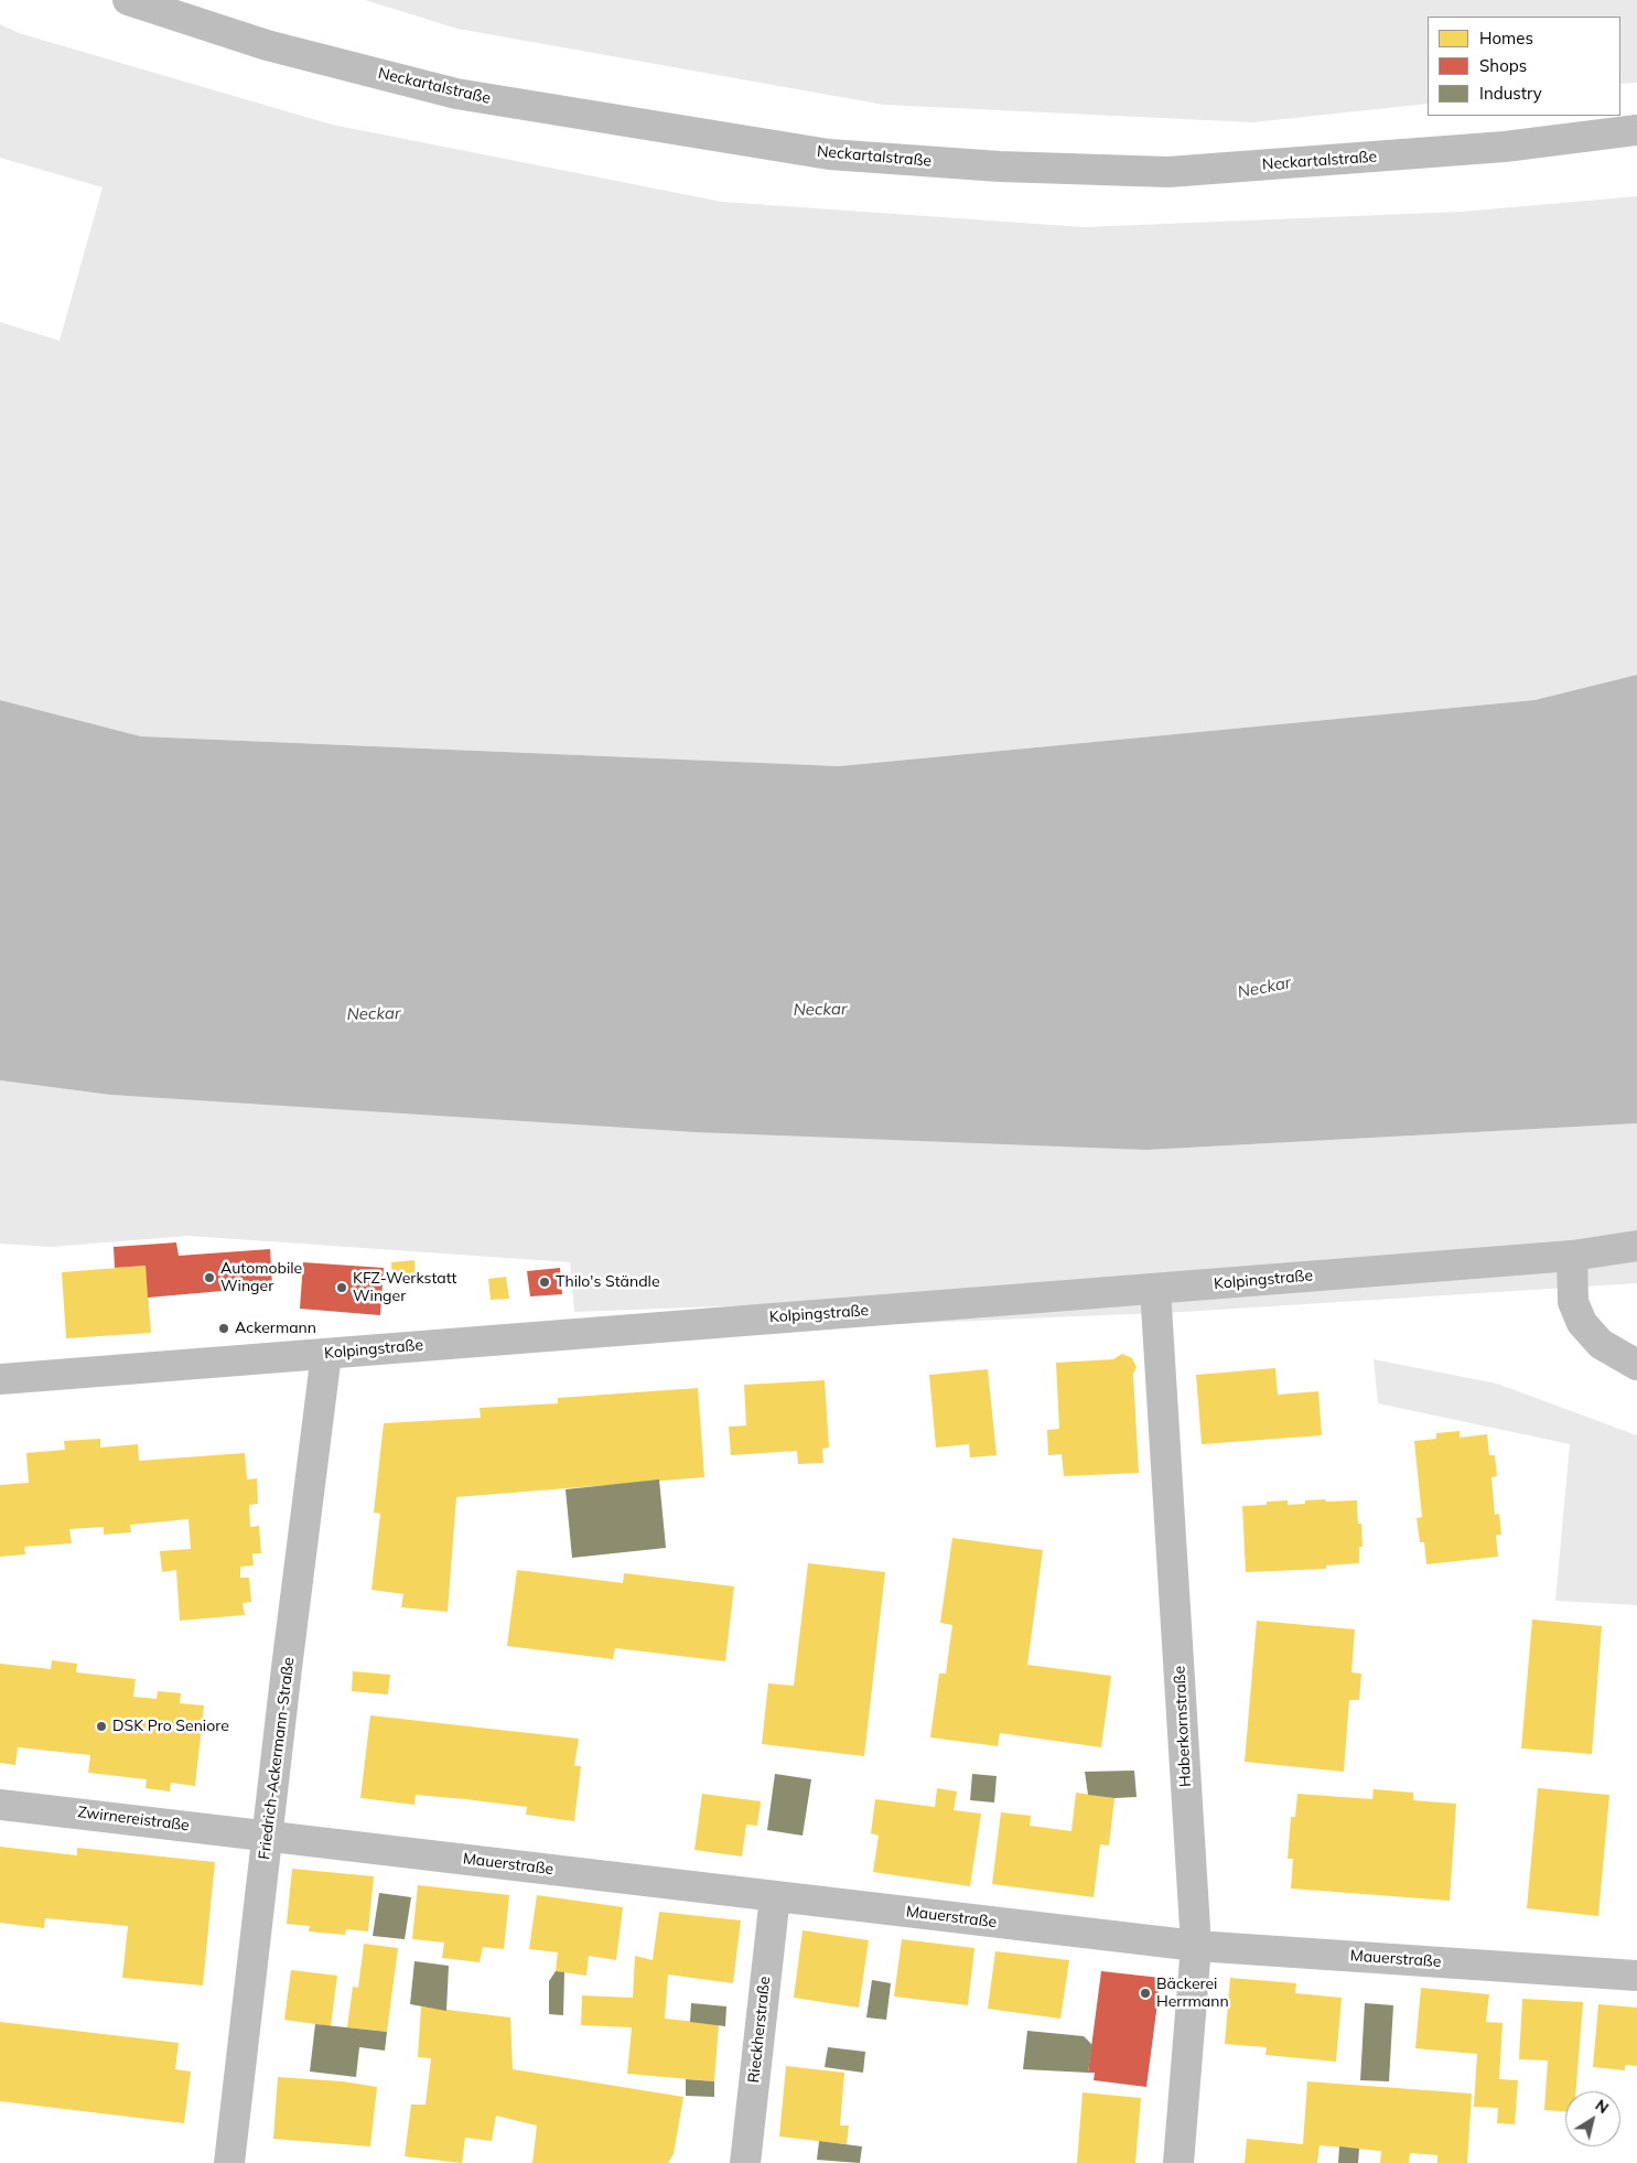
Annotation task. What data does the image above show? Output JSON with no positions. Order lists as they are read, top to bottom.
{
  "streets": {
    "street": [
      "Neckartalstraße",
      "Kolpingstraße",
      "Haberkornstraße",
      "Friedrich-Ackermann-Straße",
      "Zwirnereistraße",
      "Mauerstraße",
      "Rieckherstraße"
    ]
  },
  "crossings": [
    ["Kolpingstraße", "Haberkornstraße"],
    ["Kolpingstraße", "Friedrich-Ackermann-Straße"],
    ["Haberkornstraße", "Mauerstraße"],
    ["Friedrich-Ackermann-Straße", "Zwirnereistraße"],
    ["Friedrich-Ackermann-Straße", "Mauerstraße"],
    ["Zwirnereistraße", "Mauerstraße"],
    ["Mauerstraße", "Rieckherstraße"]
  ],
  "water": ["Neckar"],
  "places": [
    "Automobile Winger",
    "Thilo's Ständle",
    "KFZ-Werkstatt Winger",
    "Ackermann",
    "DSK Pro Seniore",
    "Bäckerei Herrmann"
  ],
  "legend": ["Homes", "Shops", "Industry"],
  "north": "top right"
}
